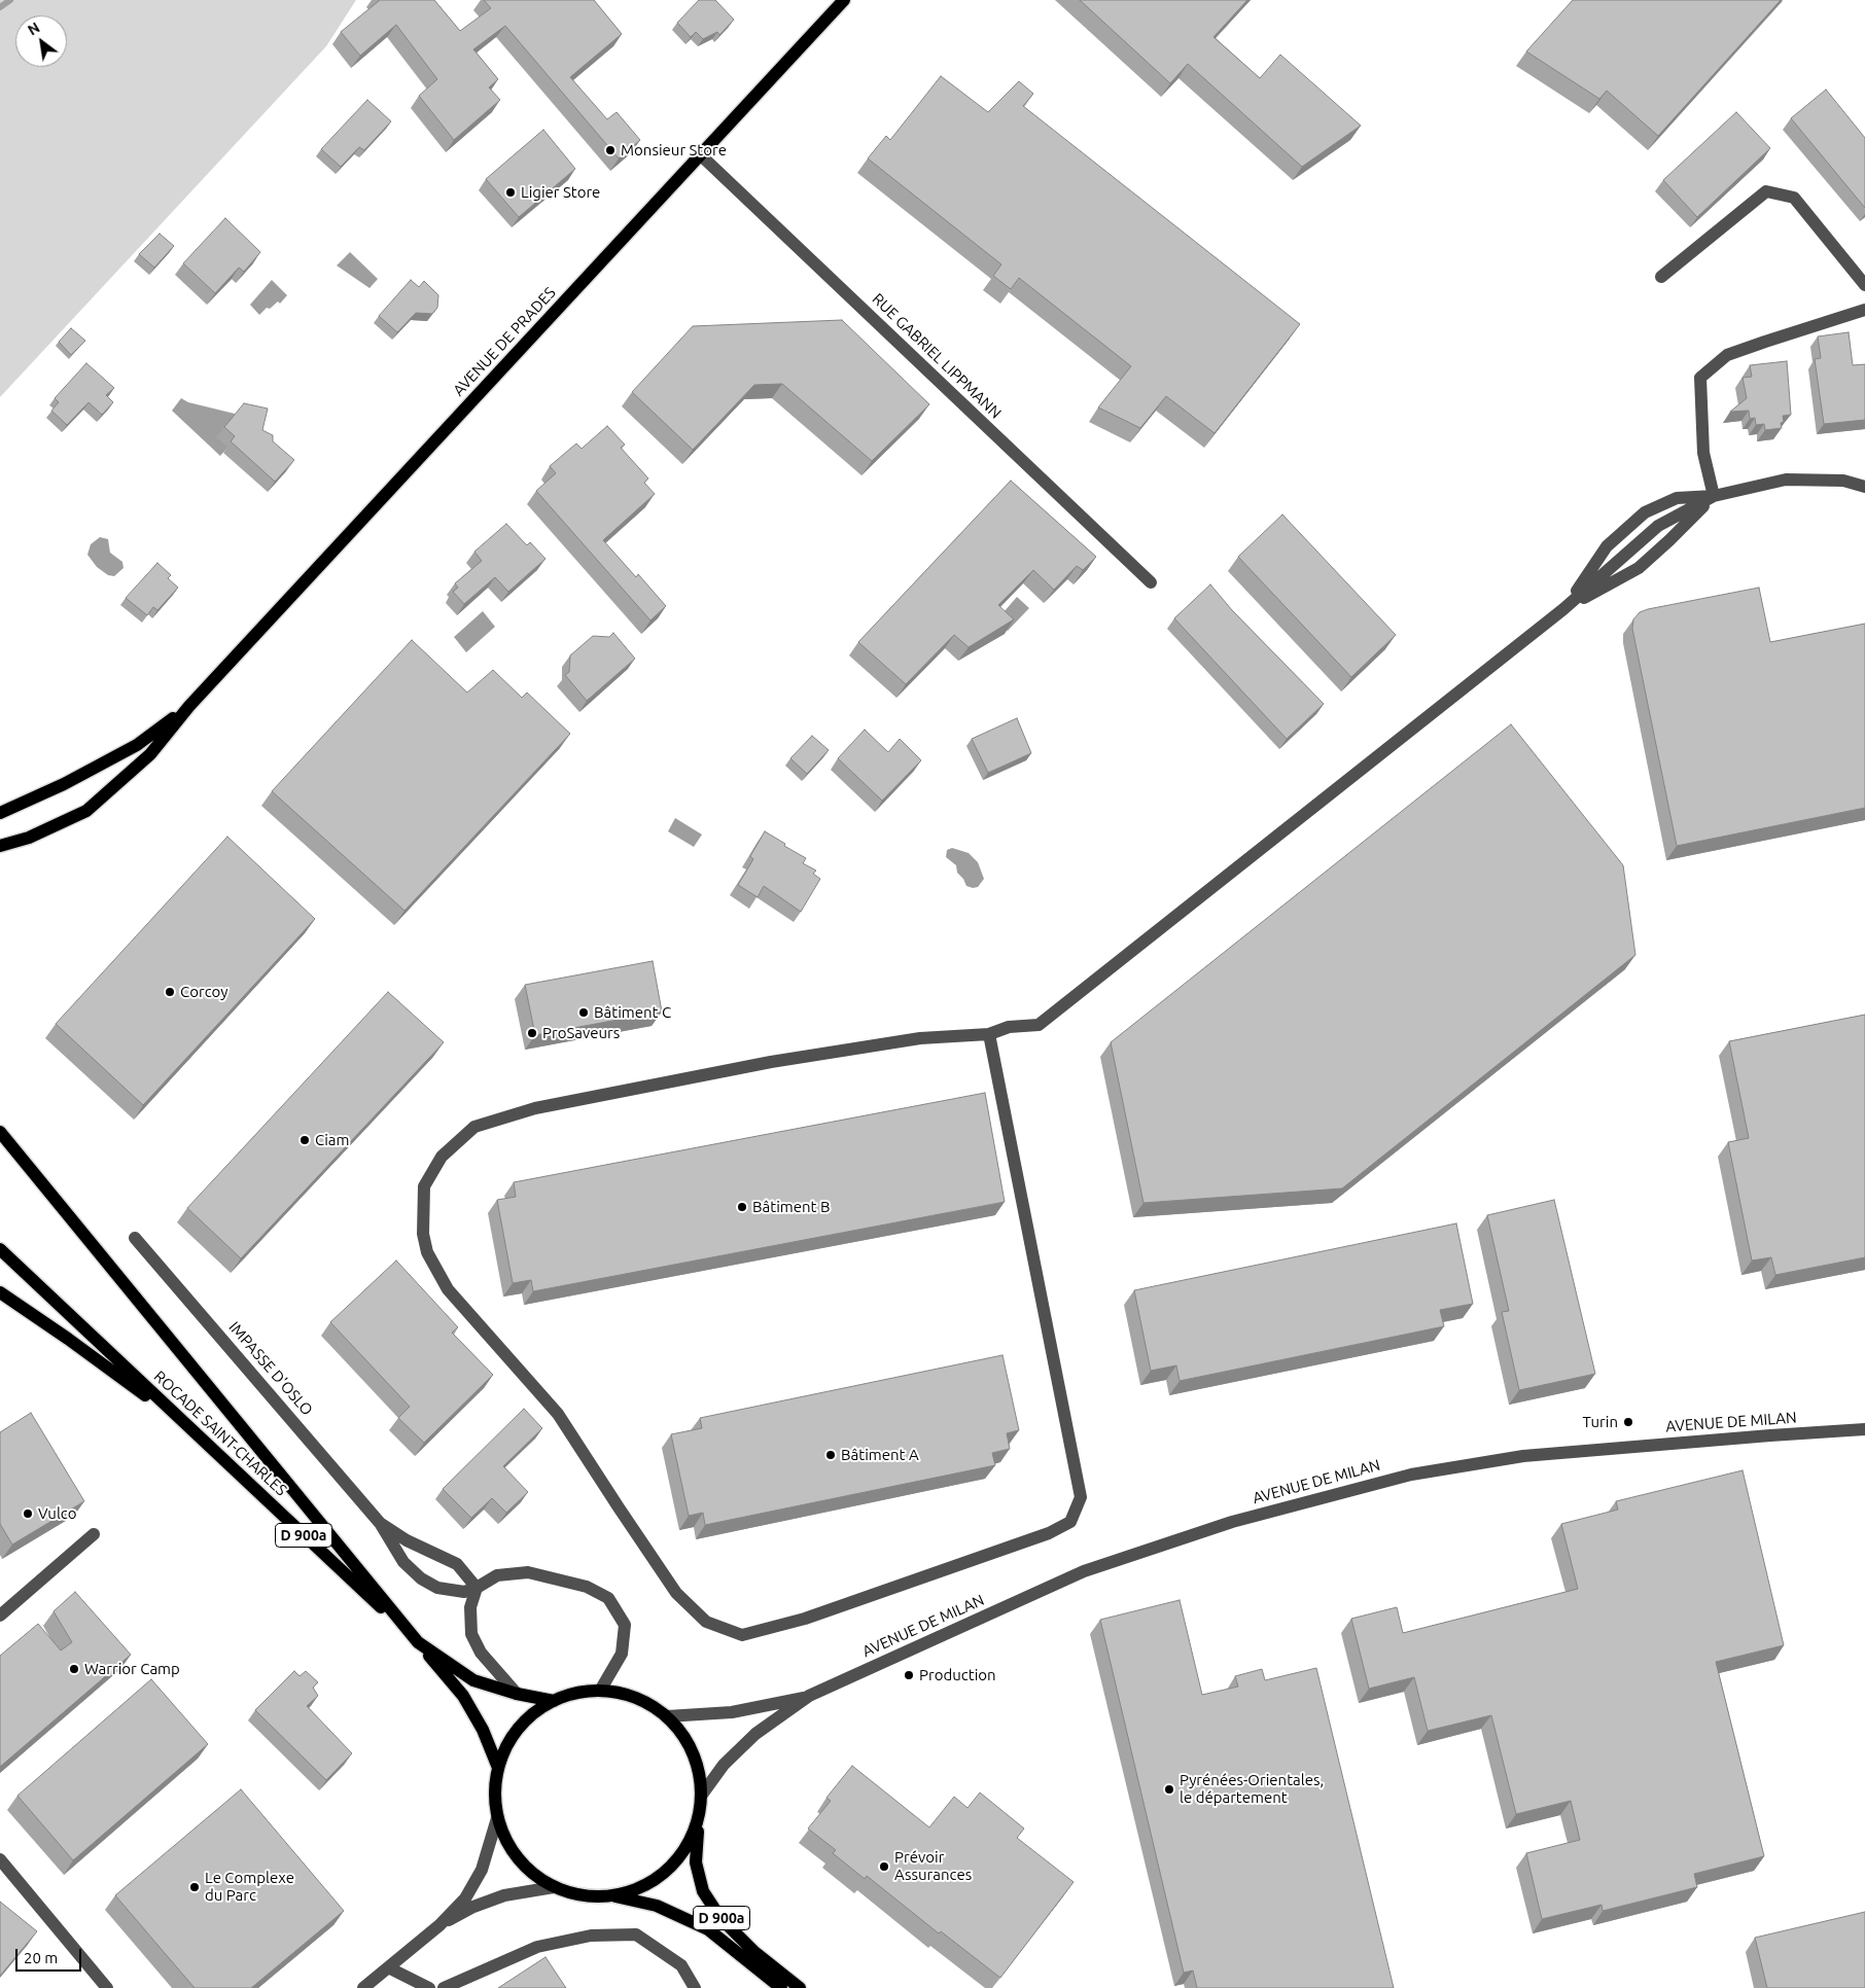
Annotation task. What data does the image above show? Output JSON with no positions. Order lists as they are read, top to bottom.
{
  "streets": {
    "main road": ["AVENUE DE PRADES", "ROCADE SAINT-CHARLES", "D 900a"],
    "street": ["RUE GABRIEL LIPPMANN", "IMPASSE D'OSLO", "AVENUE DE MILAN"]
  },
  "crossings": [
    ["AVENUE DE PRADES", "RUE GABRIEL LIPPMANN"]
  ],
  "places": [
    "Monsieur Store",
    "Ligier Store",
    "Corcoy",
    "Bâtiment C",
    "ProSaveurs",
    "Ciam",
    "Bâtiment B",
    "Turin",
    "Bâtiment A",
    "Vulco",
    "Warrior Camp",
    "Production",
    "Pyrénées-Orientales, le département",
    "Prévoir Assurances",
    "Le Complexe du Parc"
  ],
  "scale_bar": "20 m",
  "north": "top left"
}
